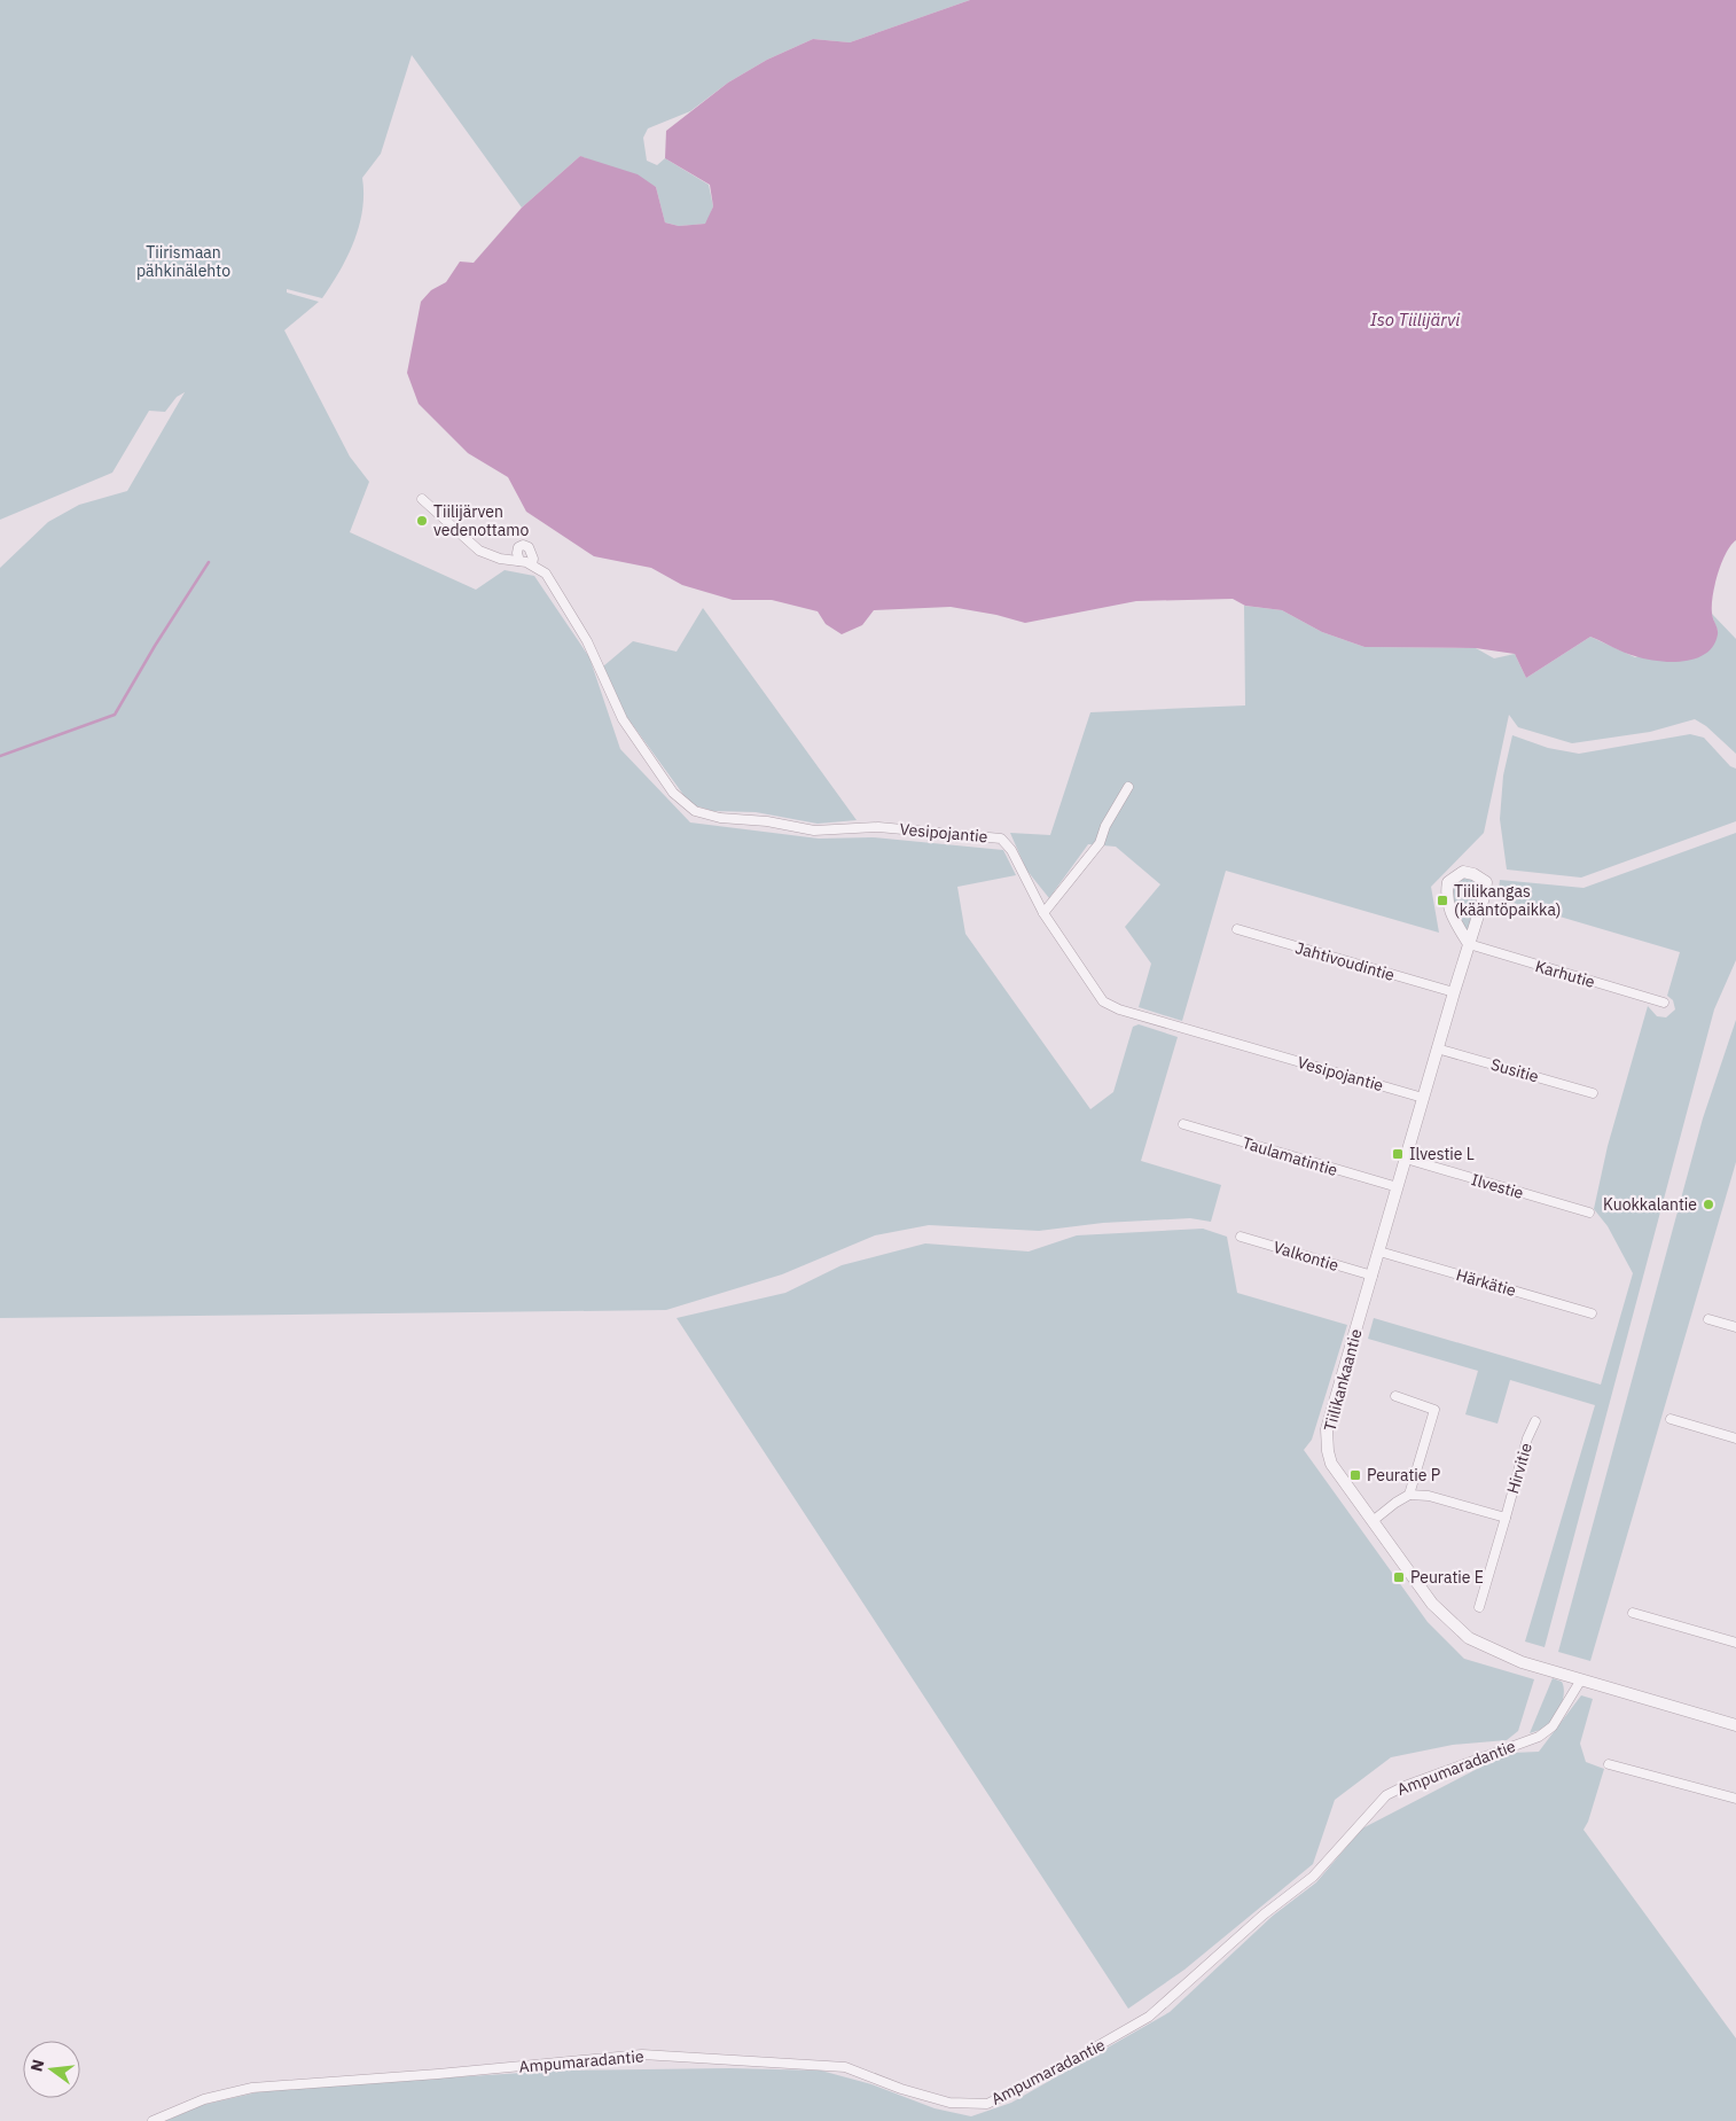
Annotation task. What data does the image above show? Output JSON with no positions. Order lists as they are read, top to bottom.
{
  "streets": {
    "street": [
      "Vesipojantie",
      "Jahtivoudintie",
      "Karhutie",
      "Susitie",
      "Taulamatintie",
      "Ilvestie",
      "Valkontie",
      "Härkätie",
      "Tiilikankaantie",
      "Hirvitie",
      "Ampumaradantie"
    ]
  },
  "crossings": [
    ["Vesipojantie", "Tiilikankaantie"],
    ["Jahtivoudintie", "Tiilikankaantie"],
    ["Karhutie", "Tiilikankaantie"],
    ["Susitie", "Tiilikankaantie"],
    ["Taulamatintie", "Tiilikankaantie"],
    ["Ilvestie", "Tiilikankaantie"],
    ["Valkontie", "Tiilikankaantie"],
    ["Härkätie", "Tiilikankaantie"],
    ["Tiilikankaantie", "Ampumaradantie"]
  ],
  "water": ["Iso Tiilijärvi"],
  "parks": ["Tiirismaan pähkinälehto"],
  "places": {
    "other": ["Tiilijärven vedenottamo", "Kuokkalantie"],
    "transit": [
      "Tiilikangas (kääntöpaikka)",
      "Ilvestie L",
      "Peuratie P",
      "Peuratie E"
    ]
  },
  "north": "left"
}
